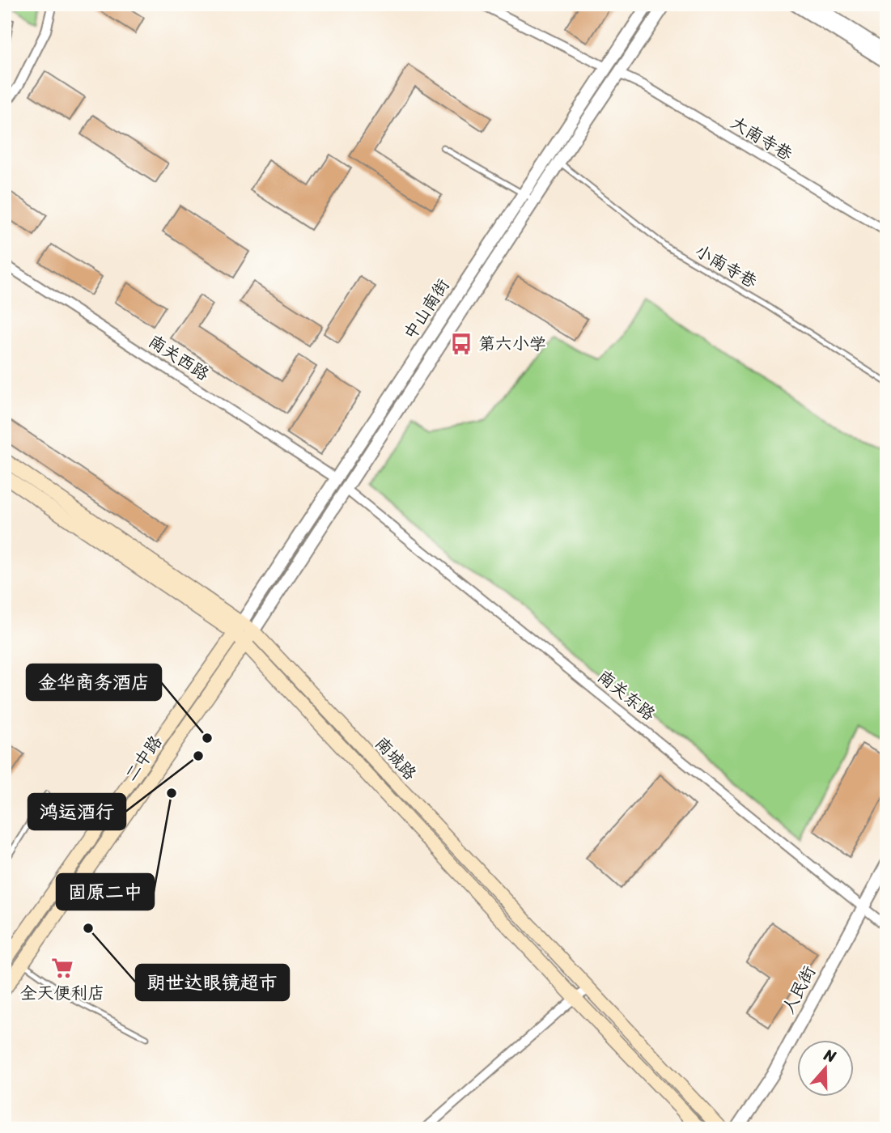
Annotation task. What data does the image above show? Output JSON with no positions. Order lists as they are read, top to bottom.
{
  "streets": {
    "main road": ["二中路", "南城路"],
    "street": [
      "大南寺巷",
      "中山南街",
      "南关西路",
      "南关东路",
      "人民街"
    ],
    "lane": ["小南寺巷"]
  },
  "crossings": [
    ["大南寺巷", "中山南街"],
    ["小南寺巷", "中山南街"],
    ["中山南街", "南关西路"],
    ["中山南街", "南关东路"],
    ["中山南街", "二中路"],
    ["中山南街", "南城路"],
    ["南关东路", "人民街"],
    ["二中路", "南城路"]
  ],
  "places": {
    "bus stop": ["第六小学"],
    "other": [
      "金华商务酒店",
      "鸿运酒行",
      "固原二中",
      "朗世达眼镜超市"
    ],
    "supermarket": ["全天便利店"]
  },
  "north": "top"
}
